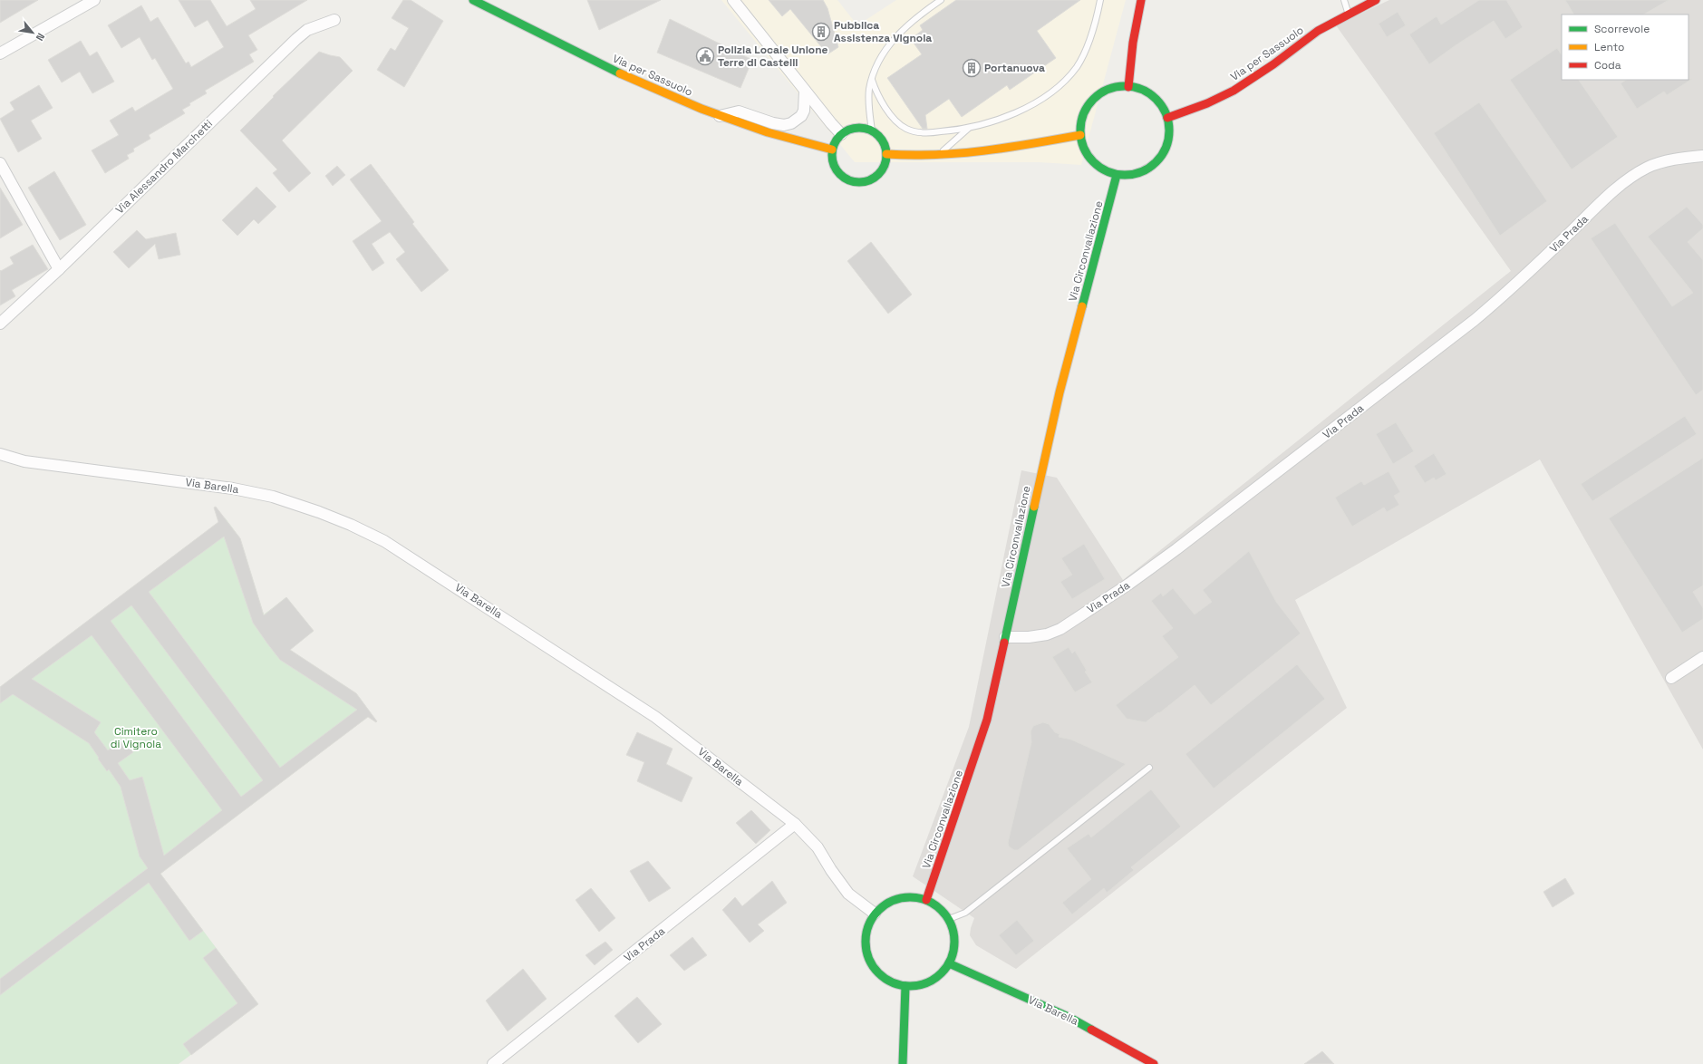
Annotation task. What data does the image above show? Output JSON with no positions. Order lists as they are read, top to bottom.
{
  "streets": {
    "main road": ["Via per Sassuolo", "Via Circonvallazione", "Via Barella"],
    "street": ["Via Alessandro Marchetti", "Via Prada"]
  },
  "crossings": [
    ["Via per Sassuolo", "Via Circonvallazione"],
    ["Via Prada", "Via Circonvallazione"],
    ["Via Prada", "Via Barella"],
    ["Via Circonvallazione", "Via Barella"]
  ],
  "parks": ["Cimitero di Vignola"],
  "places": {
    "building": ["Pubblica Assistenza Vignola", "Portanuova"],
    "public building": ["Polizia Locale Unione Terre di Castelli"]
  },
  "legend": ["Scorrevole", "Lento", "Coda"],
  "north": "bottom right"
}
